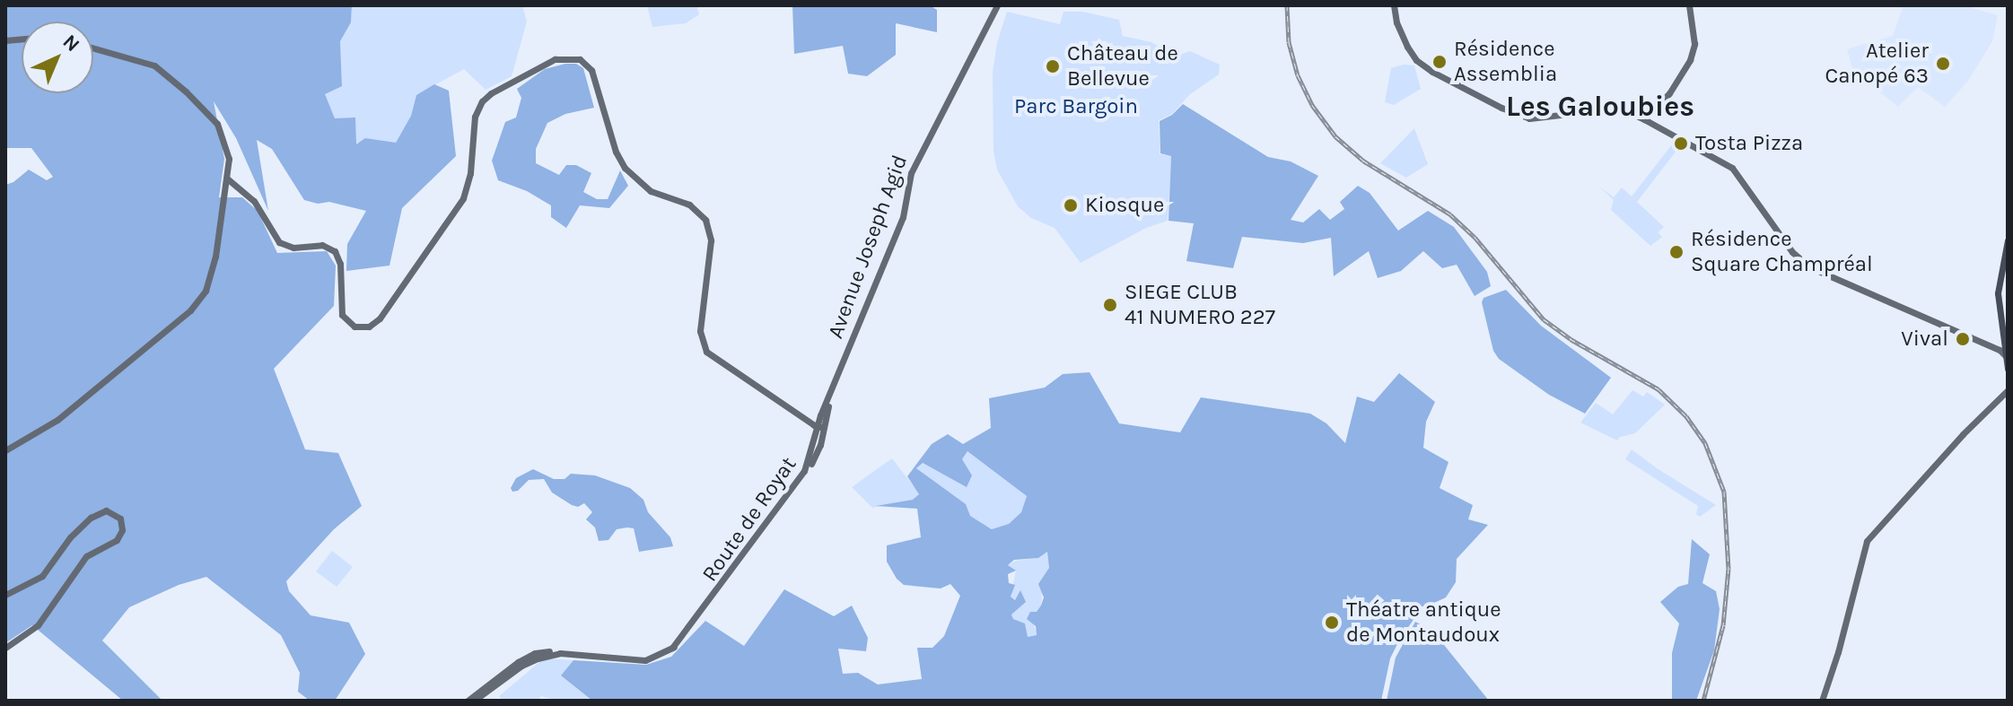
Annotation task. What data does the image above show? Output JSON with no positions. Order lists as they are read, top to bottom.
{
  "streets": {
    "street": ["Avenue Joseph Agid", "Route de Royat"]
  },
  "crossings": [
    ["Avenue Joseph Agid", "Route de Royat"]
  ],
  "districts": ["Les Galoubies"],
  "parks": ["Parc Bargoin"],
  "places": [
    "Résidence Assemblia",
    "Atelier Canopé 63",
    "Château de Bellevue",
    "Tosta Pizza",
    "Kiosque",
    "Résidence Square Champréal",
    "SIEGE CLUB 41 NUMERO 227",
    "Vival",
    "Théatre antique de Montaudoux"
  ],
  "north": "top right"
}
